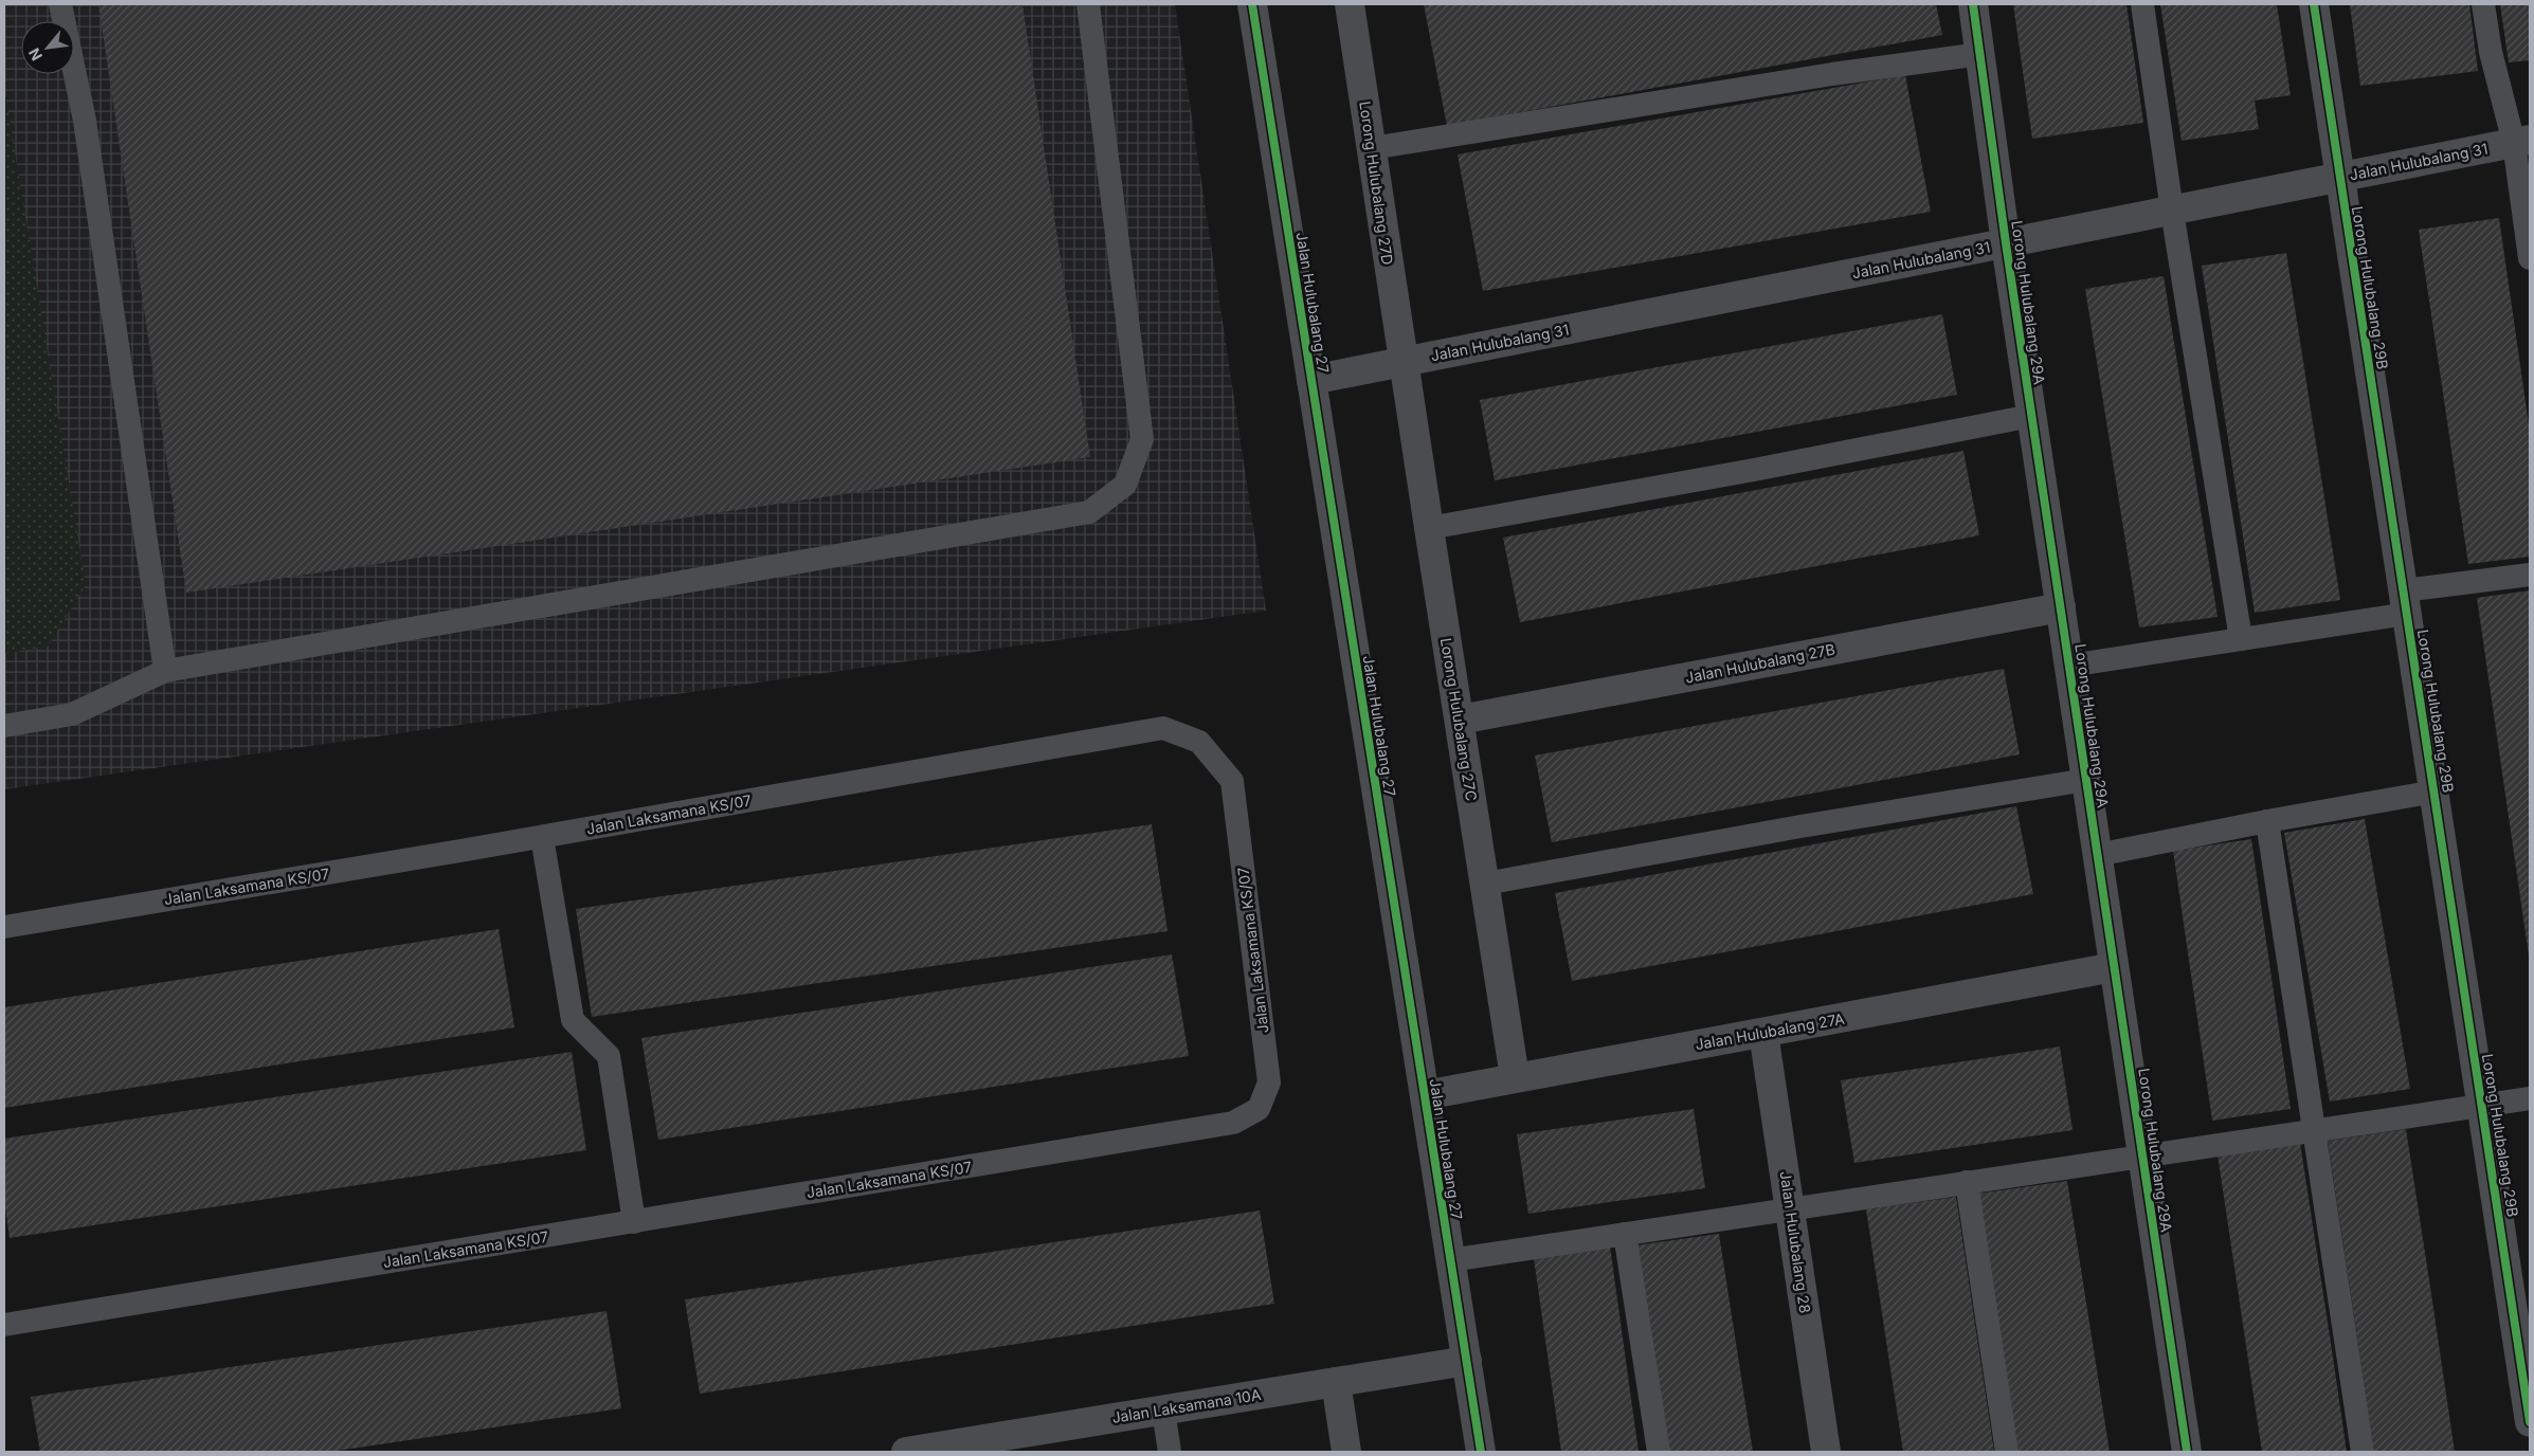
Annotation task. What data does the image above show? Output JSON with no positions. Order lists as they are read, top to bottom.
{
  "streets": {
    "street": [
      "Jalan Hulubalang 31",
      "Lorong Hulubalang 27D",
      "Lorong Hulubalang 29B",
      "Jalan Hulubalang 27",
      "Lorong Hulubalang 29A",
      "Jalan Hulubalang 27B",
      "Lorong Hulubalang 27C",
      "Jalan Hulubalang 27A",
      "Jalan Hulubalang 28",
      "Jalan Laksamana 10A"
    ],
    "lane": ["Jalan Laksamana KS/07"]
  },
  "crossings": [
    ["Jalan Hulubalang 31", "Lorong Hulubalang 27D"],
    ["Jalan Hulubalang 31", "Lorong Hulubalang 29B"],
    ["Jalan Hulubalang 31", "Jalan Hulubalang 27"],
    ["Jalan Hulubalang 31", "Lorong Hulubalang 29A"],
    ["Jalan Hulubalang 31", "Lorong Hulubalang 27C"],
    ["Lorong Hulubalang 27D", "Lorong Hulubalang 27C"],
    ["Jalan Hulubalang 27", "Jalan Hulubalang 27A"],
    ["Jalan Hulubalang 27", "Jalan Laksamana 10A"],
    ["Lorong Hulubalang 29A", "Jalan Hulubalang 27B"],
    ["Lorong Hulubalang 29A", "Jalan Hulubalang 27A"],
    ["Jalan Hulubalang 27B", "Lorong Hulubalang 27C"],
    ["Lorong Hulubalang 27C", "Jalan Hulubalang 27A"],
    ["Jalan Hulubalang 27A", "Jalan Hulubalang 28"]
  ],
  "north": "bottom left"
}
